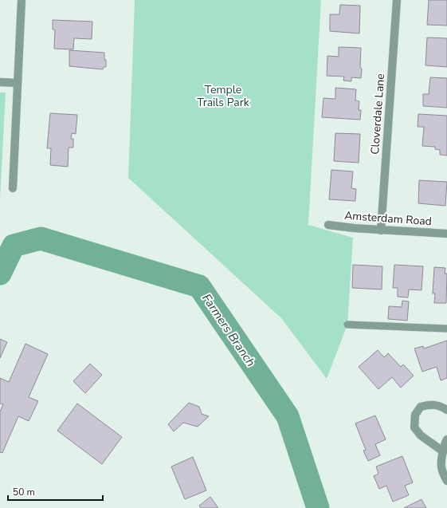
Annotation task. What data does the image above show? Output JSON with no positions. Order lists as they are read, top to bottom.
{
  "streets": {
    "street": ["Cloverdale Lane", "Amsterdam Road"]
  },
  "crossings": [
    ["Cloverdale Lane", "Amsterdam Road"]
  ],
  "water": ["Farmers Branch"],
  "parks": ["Temple Trails Park"],
  "scale_bar": "50 m"
}
